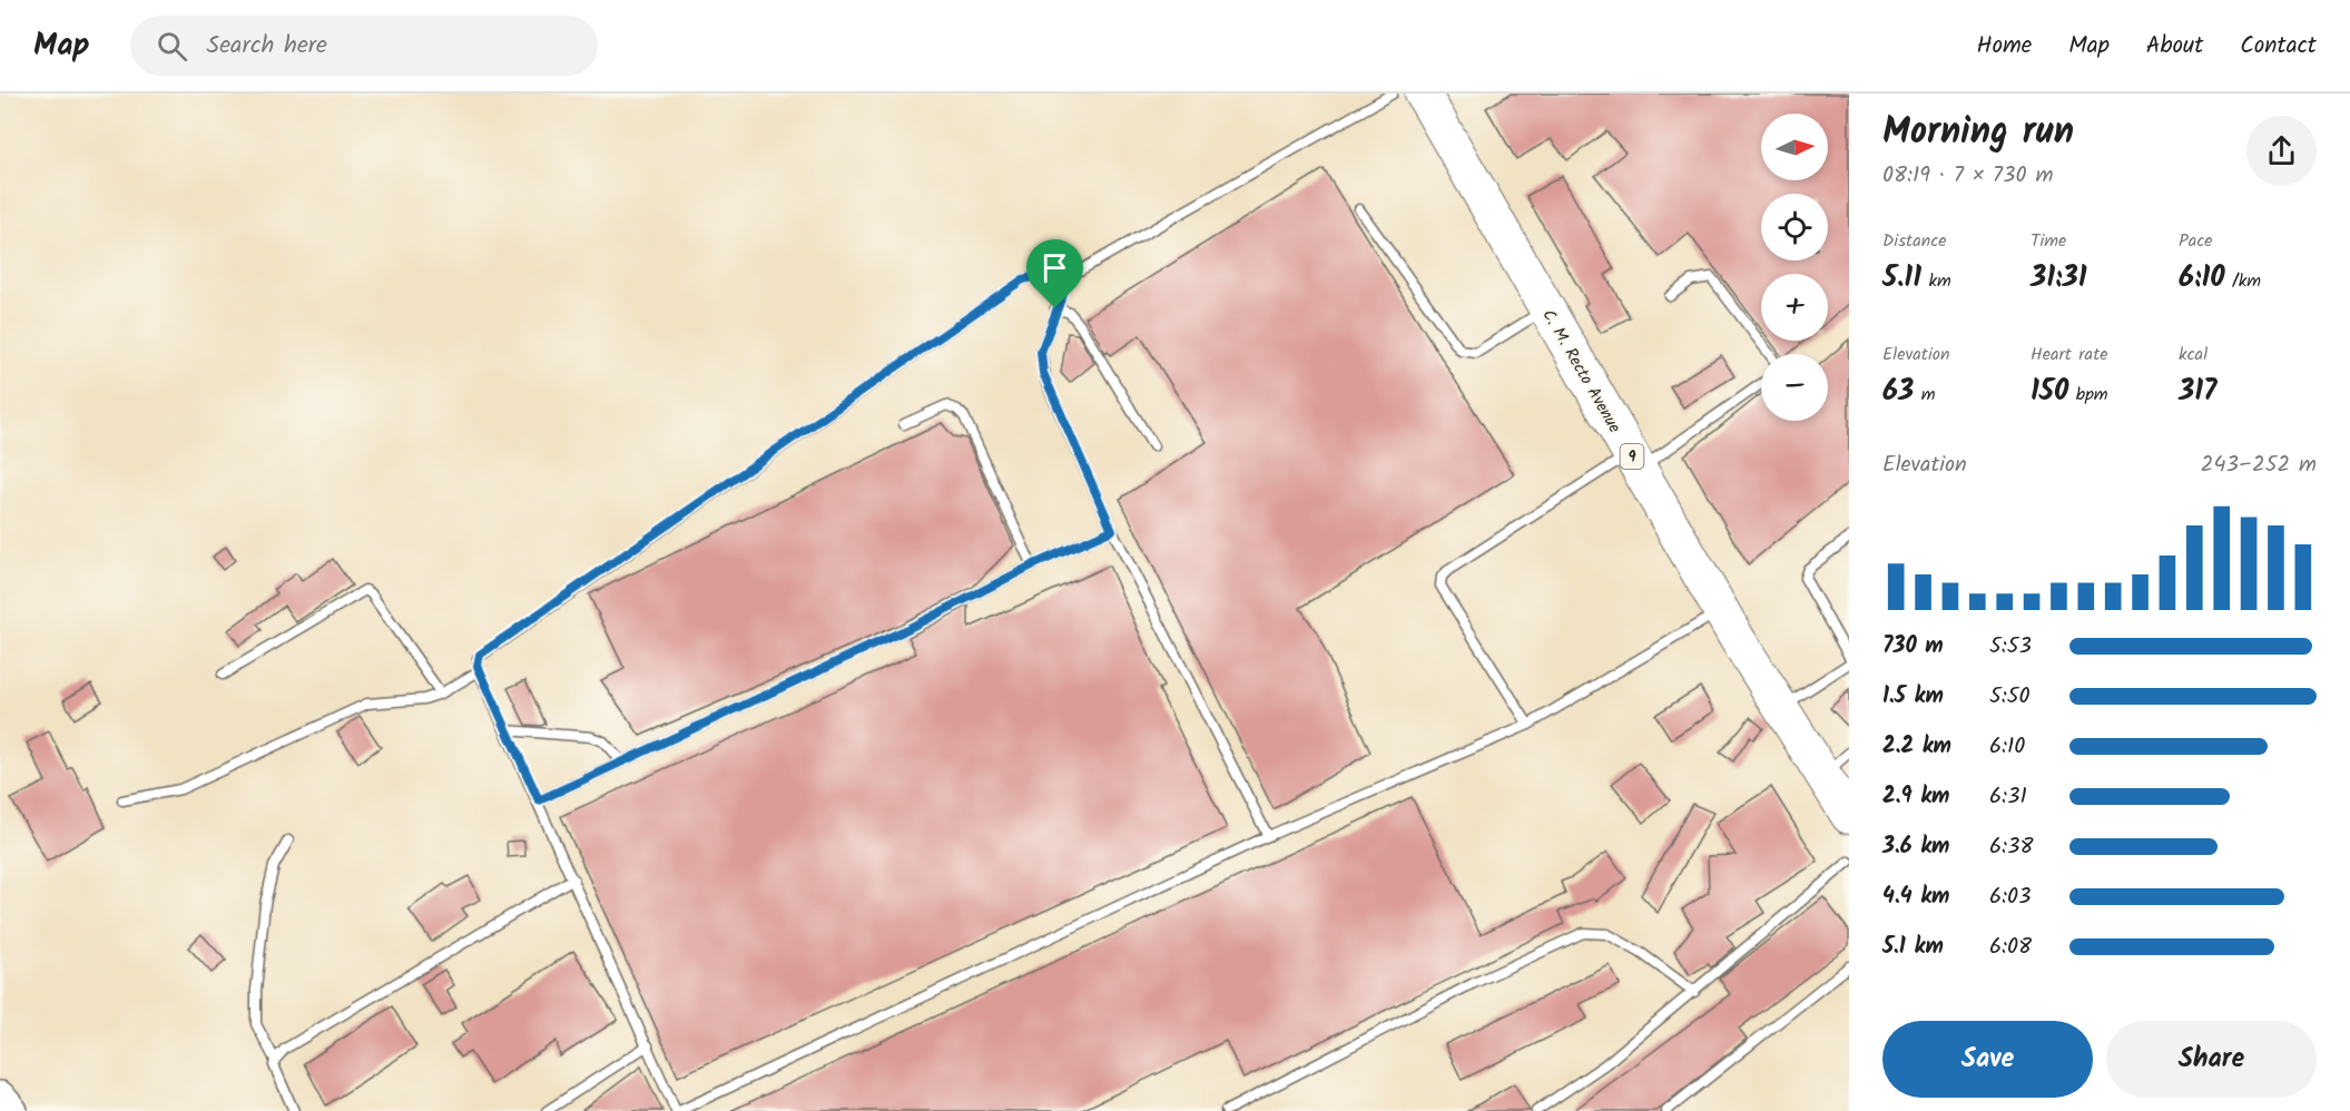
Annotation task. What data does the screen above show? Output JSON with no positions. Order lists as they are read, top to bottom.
{
  "streets": {
    "highway": ["C. M. Recto Avenue", "9"]
  },
  "north": "right",
  "page": {
    "header": "Map",
    "search": "Search here",
    "nav": [
      "Home",
      "Map",
      "About",
      "Contact"
    ],
    "heading": ["Morning run", "08:19 · 7 × 730 m"],
    "map_buttons": ["+", "−"],
    "stats": [
      ["Distance", "5.11 km"],
      ["Time", "31:31"],
      ["Pace", "6:10 /km"],
      ["Elevation", "63 m"],
      ["Heart rate", "150 bpm"],
      ["kcal", "317"]
    ],
    "chart": ["Elevation", "243–252 m"],
    "list": [
      {
        "name": "730 m",
        "note": "5:53"
      },
      {
        "name": "1.5 km",
        "note": "5:50"
      },
      {
        "name": "2.2 km",
        "note": "6:10"
      },
      {
        "name": "2.9 km",
        "note": "6:31"
      },
      {
        "name": "3.6 km",
        "note": "6:38"
      },
      {
        "name": "4.4 km",
        "note": "6:03"
      },
      {
        "name": "5.1 km",
        "note": "6:08"
      }
    ],
    "buttons": ["Save", "Share"]
  }
}
